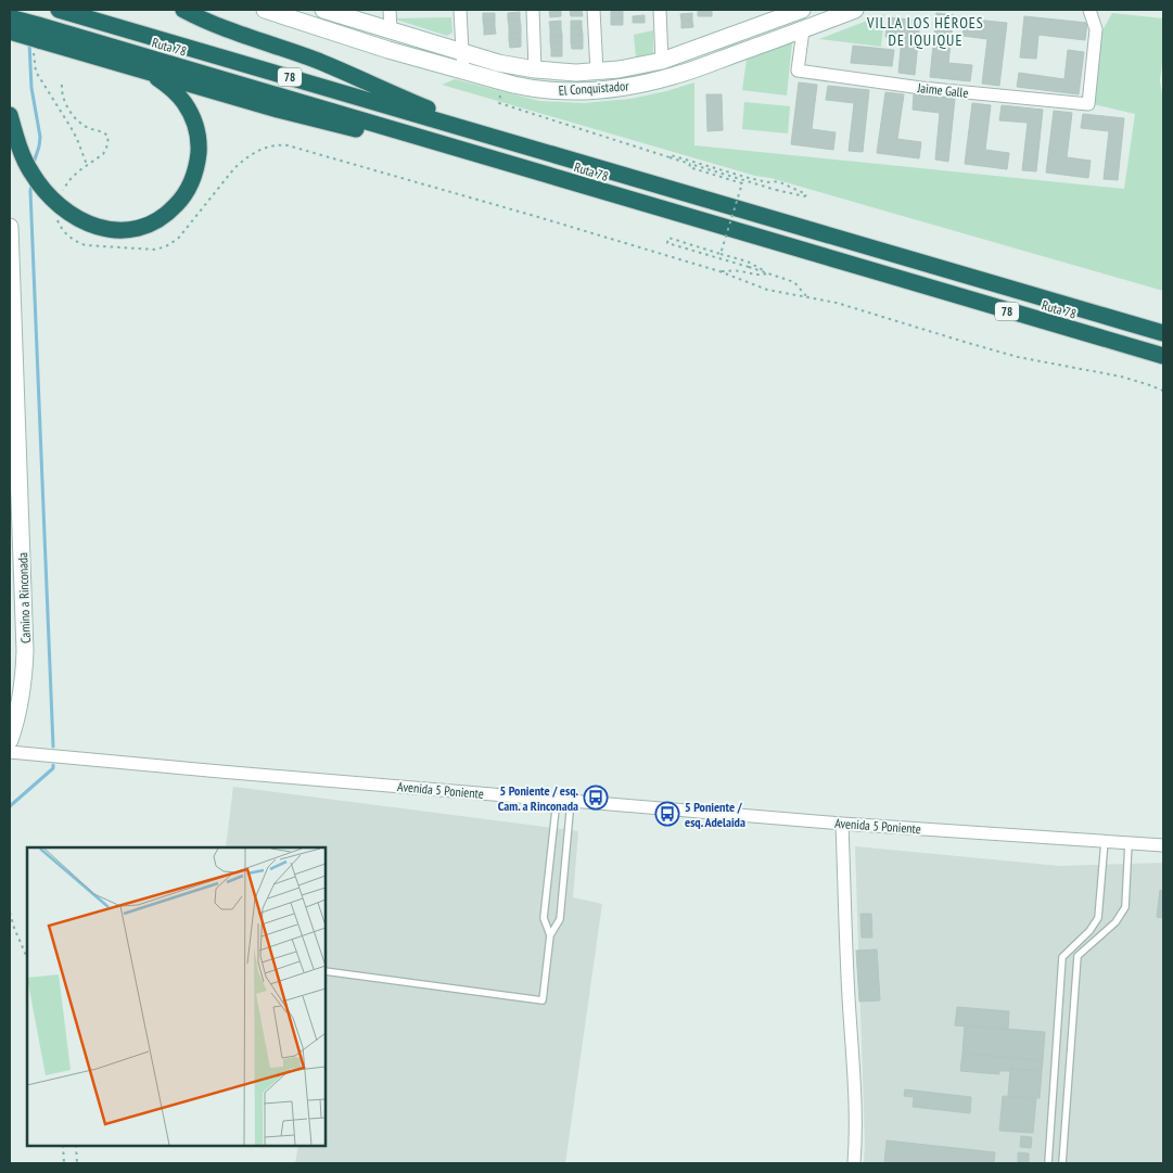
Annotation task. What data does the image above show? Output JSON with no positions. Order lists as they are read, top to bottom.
{
  "streets": {
    "highway": ["Ruta 78", "78"],
    "main road": ["El Conquistador", "Camino a Rinconada"],
    "street": ["Jaime Galle", "Avenida 5 Poniente"]
  },
  "crossings": [
    ["El Conquistador", "Jaime Galle"]
  ],
  "districts": ["VILLA LOS HÉROES DE IQUIQUE"],
  "places": {
    "bus stop": ["5 Poniente / esq. Cam. a Rinconada", "5 Poniente / esq. Adelaida"]
  }
}
